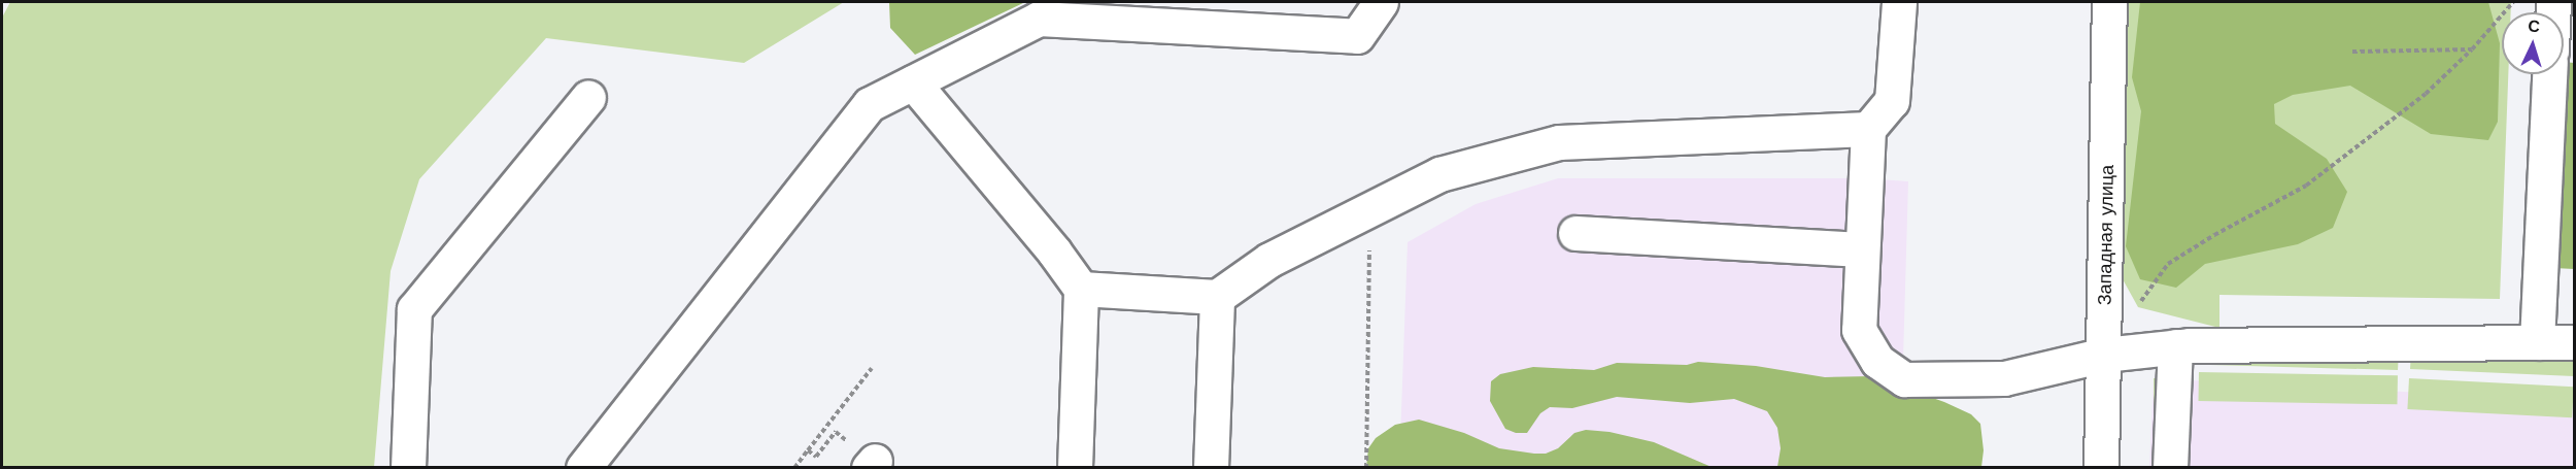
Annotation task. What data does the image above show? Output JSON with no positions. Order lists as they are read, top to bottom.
{
  "streets": {
    "street": ["Западная улица"]
  },
  "north": "top"
}
